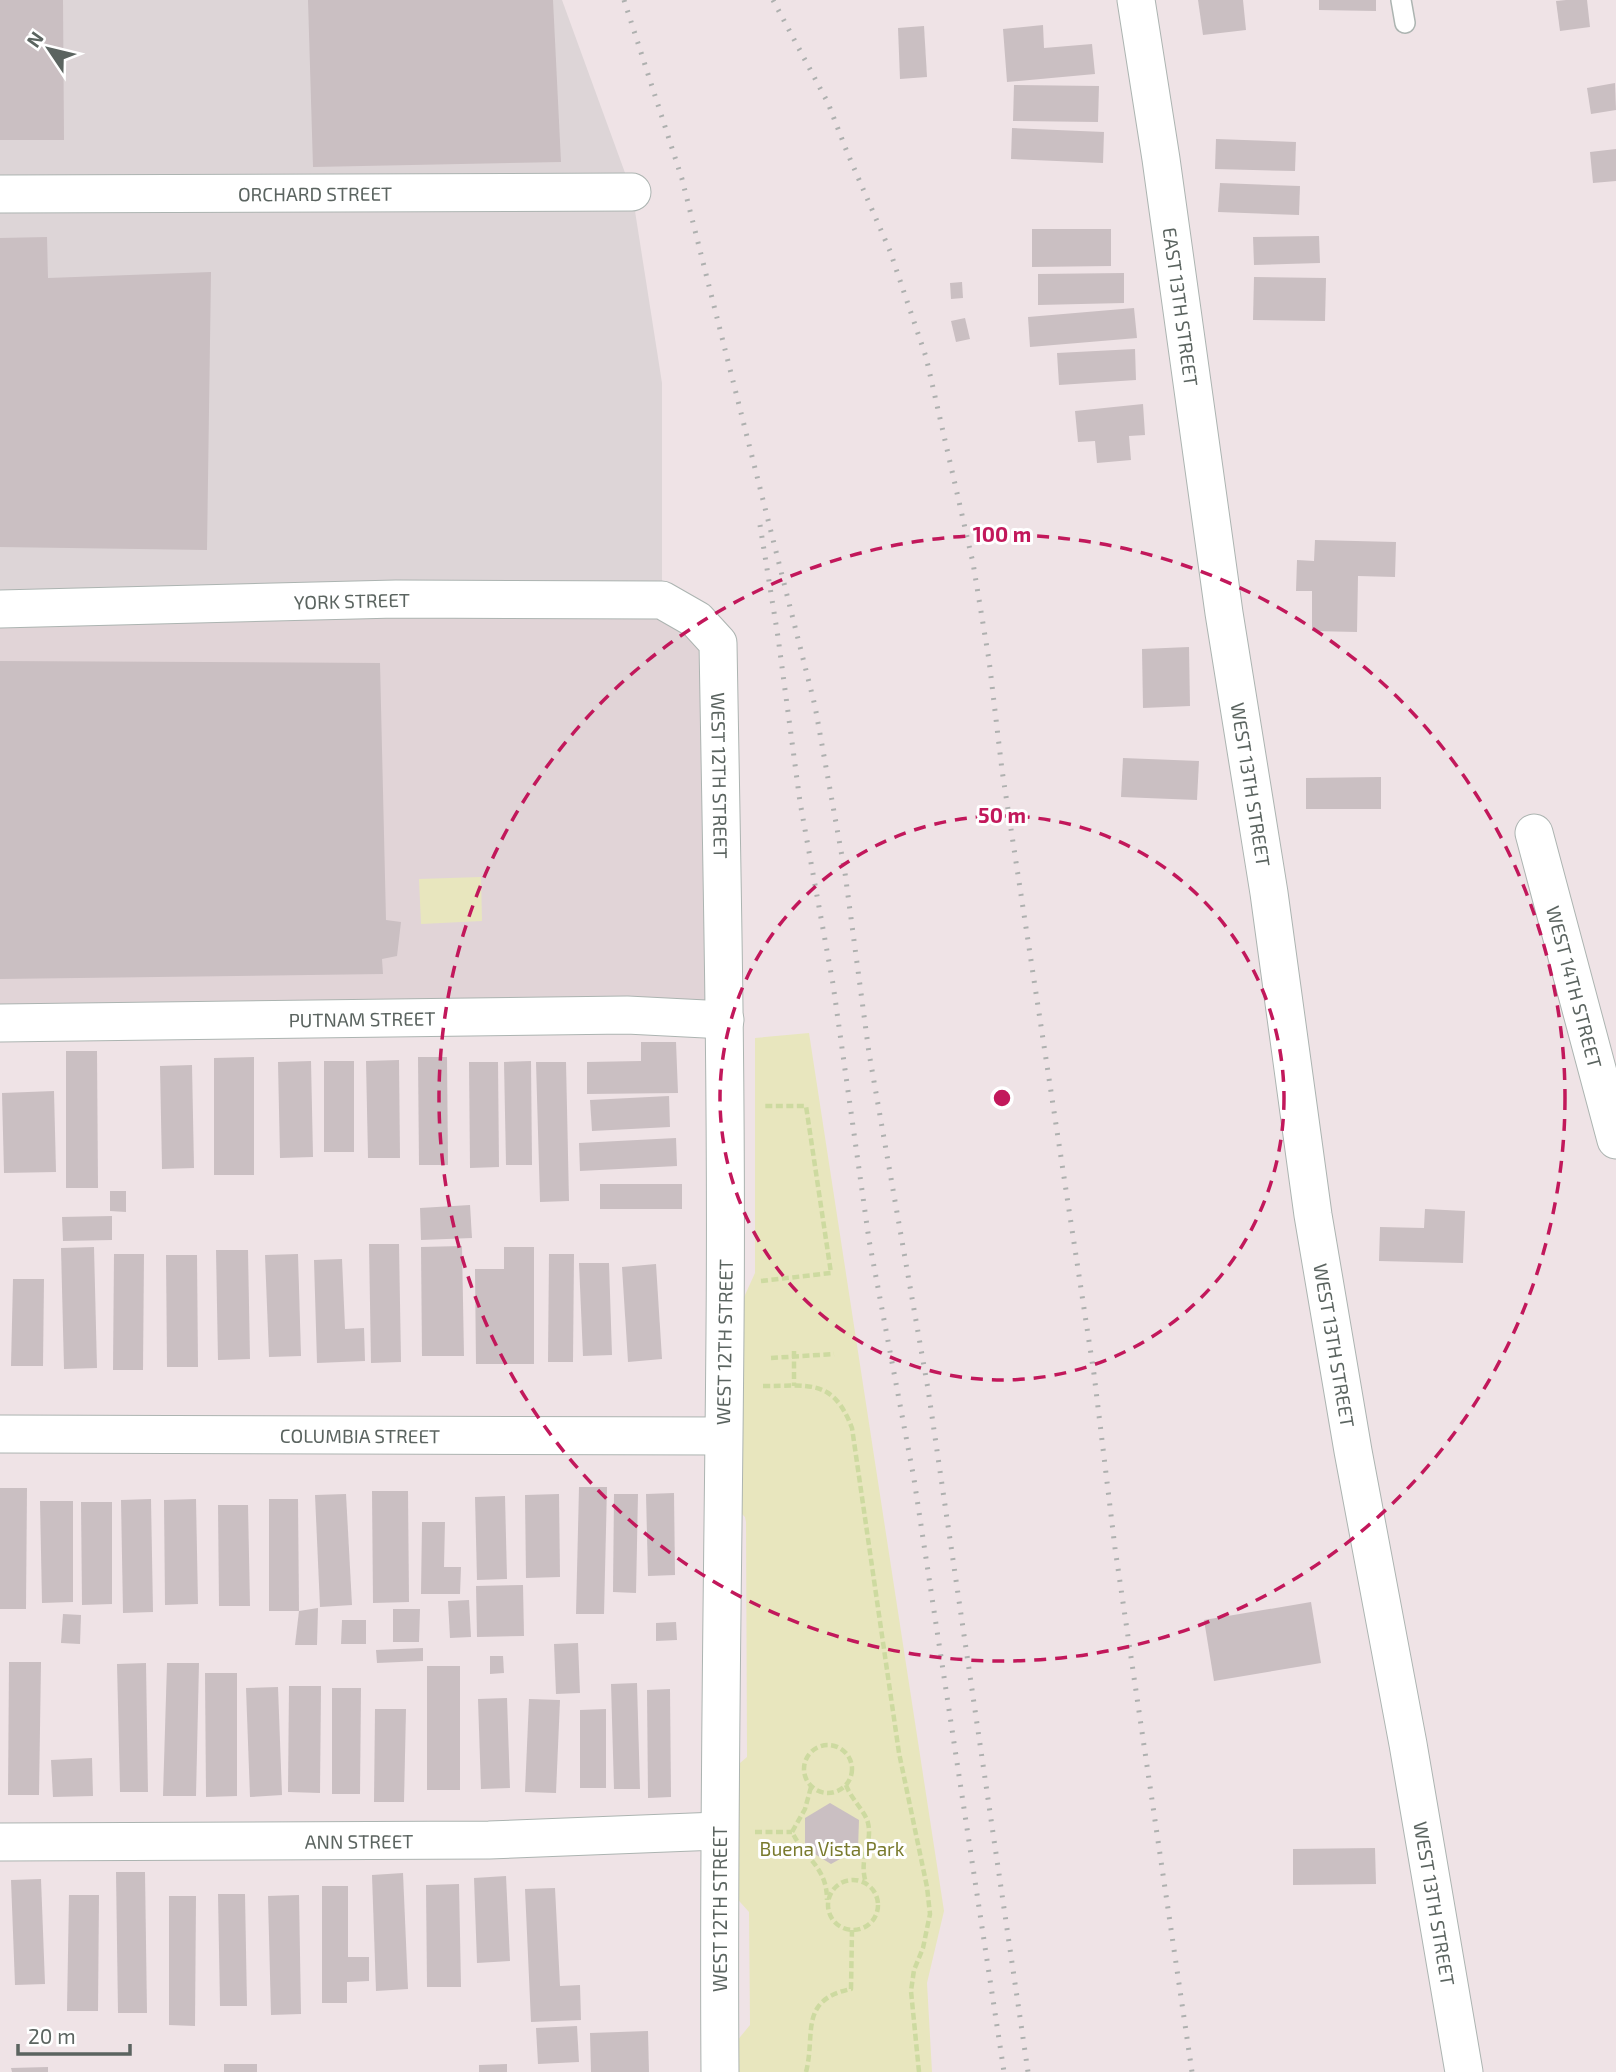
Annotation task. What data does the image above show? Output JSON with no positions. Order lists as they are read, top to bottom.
{
  "streets": {
    "street": [
      "ORCHARD STREET",
      "EAST 13TH STREET",
      "YORK STREET",
      "WEST 12TH STREET",
      "WEST 13TH STREET",
      "WEST 14TH STREET",
      "PUTNAM STREET",
      "COLUMBIA STREET",
      "ANN STREET"
    ]
  },
  "crossings": [
    ["EAST 13TH STREET", "WEST 13TH STREET"],
    ["YORK STREET", "WEST 12TH STREET"],
    ["WEST 12TH STREET", "PUTNAM STREET"],
    ["WEST 12TH STREET", "COLUMBIA STREET"],
    ["WEST 12TH STREET", "ANN STREET"]
  ],
  "parks": ["Buena Vista Park"],
  "scale_bar": "20 m",
  "north": "top left",
  "rings": ["100 m", "50 m"]
}
